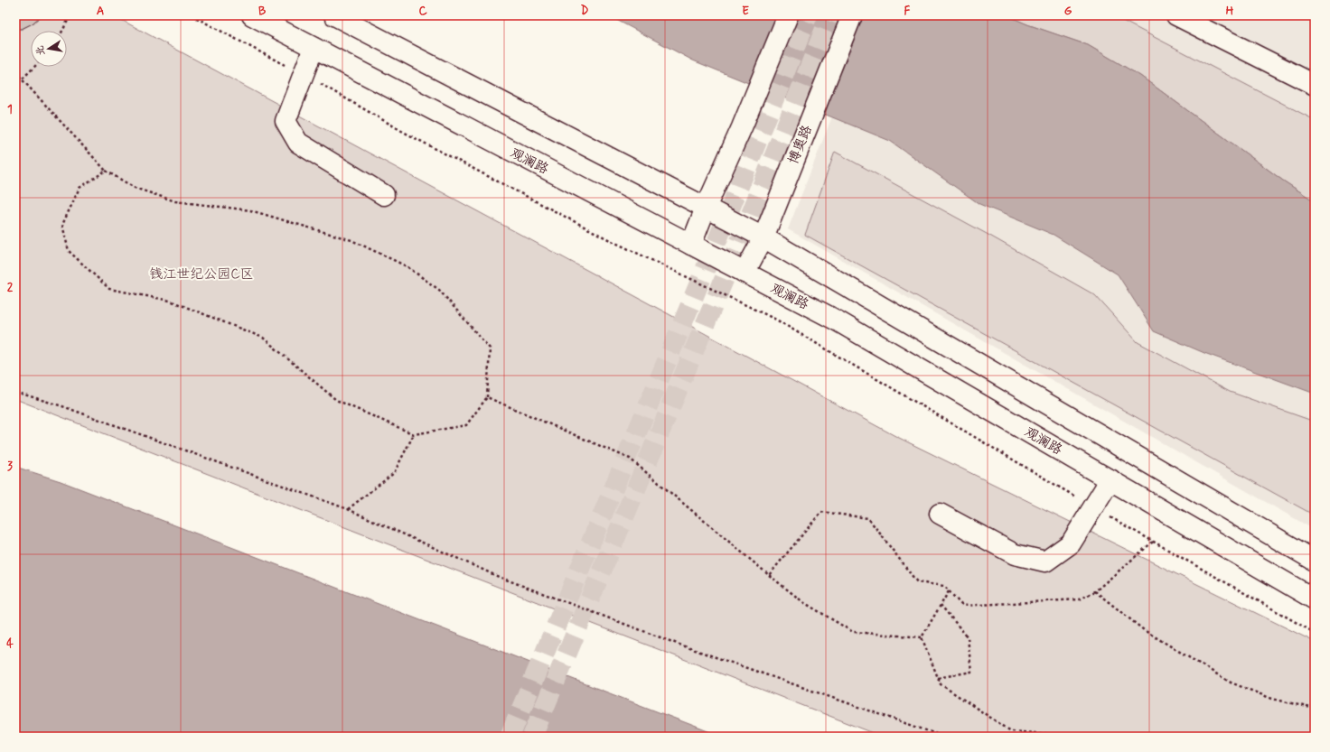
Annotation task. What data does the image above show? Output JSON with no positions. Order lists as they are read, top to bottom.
{
  "streets": {
    "main road": ["博奥路", "观澜路"]
  },
  "crossings": [
    ["博奥路", "观澜路"]
  ],
  "parks": ["钱江世纪公园C区"],
  "north": "left",
  "grid": {
    "columns": [
      "A",
      "B",
      "C",
      "D",
      "E",
      "F",
      "G",
      "H"
    ],
    "rows": [
      "1",
      "2",
      "3",
      "4"
    ]
  }
}
